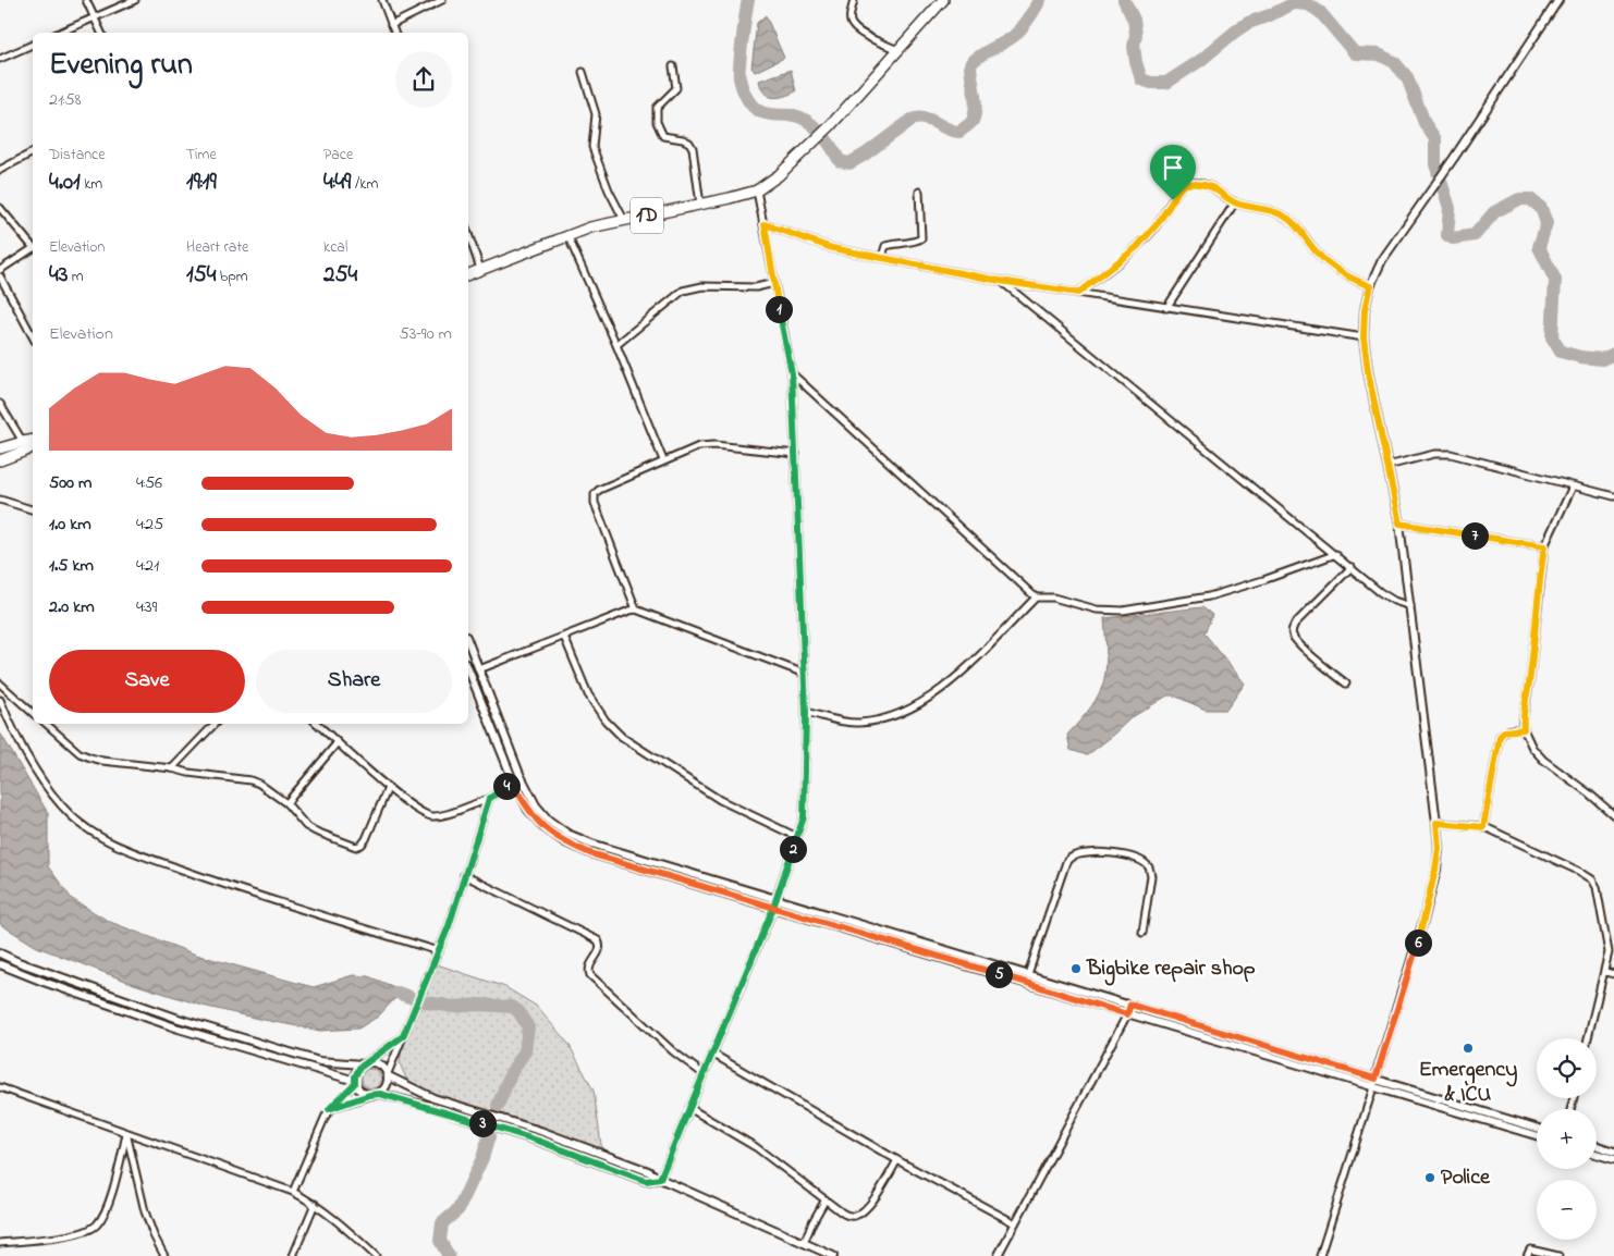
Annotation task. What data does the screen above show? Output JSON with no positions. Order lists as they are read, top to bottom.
{
  "streets": {
    "highway": ["1D"]
  },
  "places": ["Bigbike repair shop", "Emergency & ICU", "Police"],
  "page": {
    "heading": ["Evening run", "21:58"],
    "stats": [
      ["Distance", "4.01 km"],
      ["Time", "19:19"],
      ["Pace", "4:49 /km"],
      ["Elevation", "43 m"],
      ["Heart rate", "154 bpm"],
      ["kcal", "254"]
    ],
    "pins": [
      "1",
      "7",
      "4",
      "2",
      "6",
      "5",
      "3"
    ],
    "chart": ["Elevation", "53–90 m"],
    "list": [
      {
        "name": "500 m",
        "note": "4:56"
      },
      {
        "name": "1.0 km",
        "note": "4:25"
      },
      {
        "name": "1.5 km",
        "note": "4:21"
      },
      {
        "name": "2.0 km",
        "note": "4:39"
      }
    ],
    "buttons": ["Save", "Share"],
    "map_buttons": ["+", "−"]
  }
}
